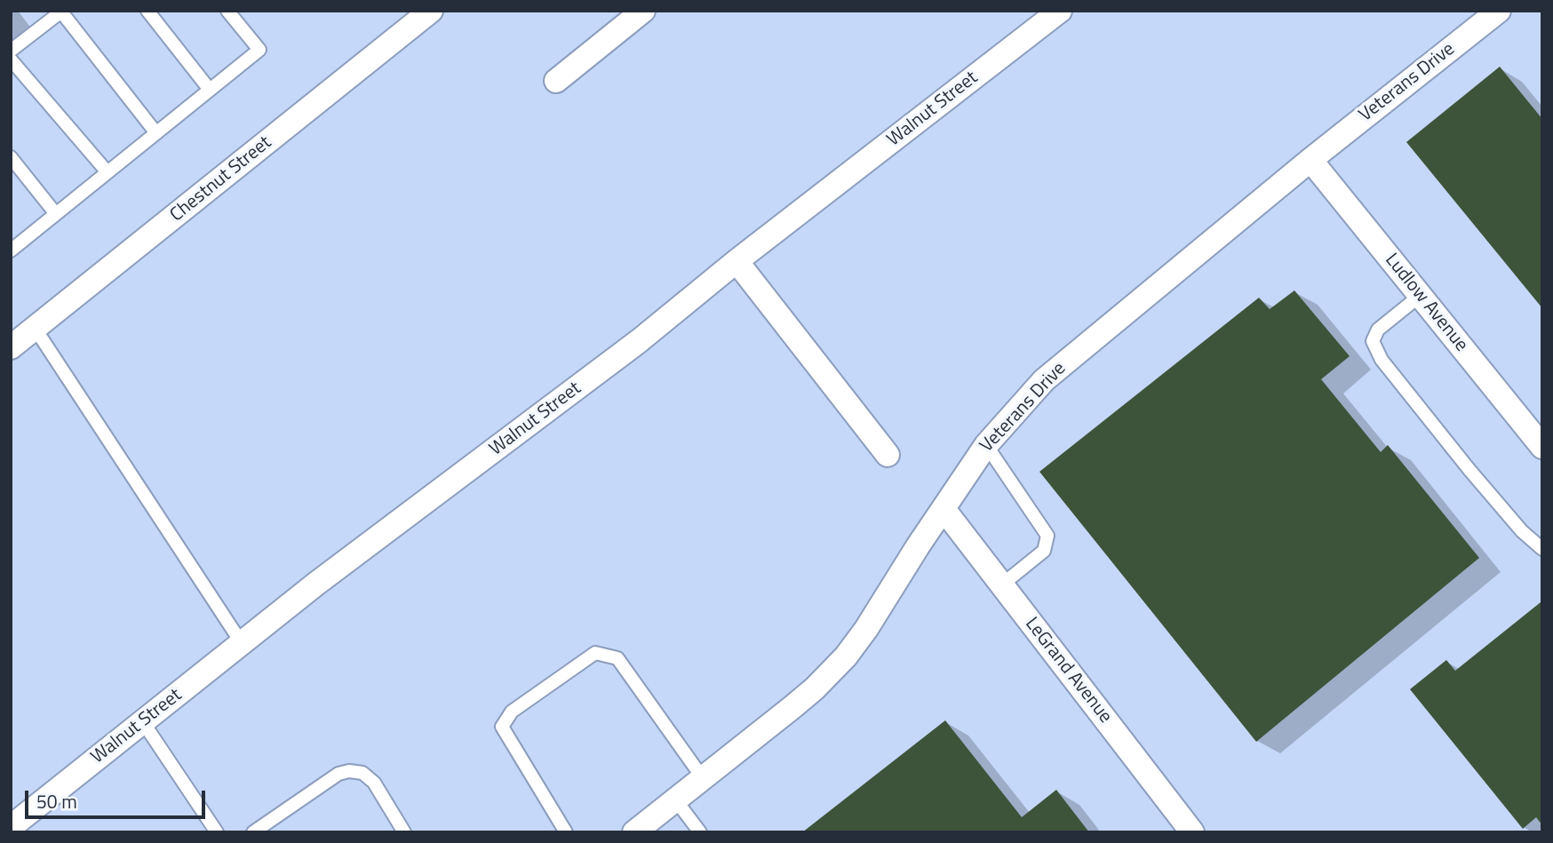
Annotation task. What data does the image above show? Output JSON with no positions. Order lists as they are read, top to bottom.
{
  "streets": {
    "street": [
      "Veterans Drive",
      "Walnut Street",
      "Chestnut Street",
      "Ludlow Avenue",
      "LeGrand Avenue"
    ]
  },
  "crossings": [
    ["Veterans Drive", "Ludlow Avenue"],
    ["Veterans Drive", "LeGrand Avenue"]
  ],
  "scale_bar": "50 m"
}
